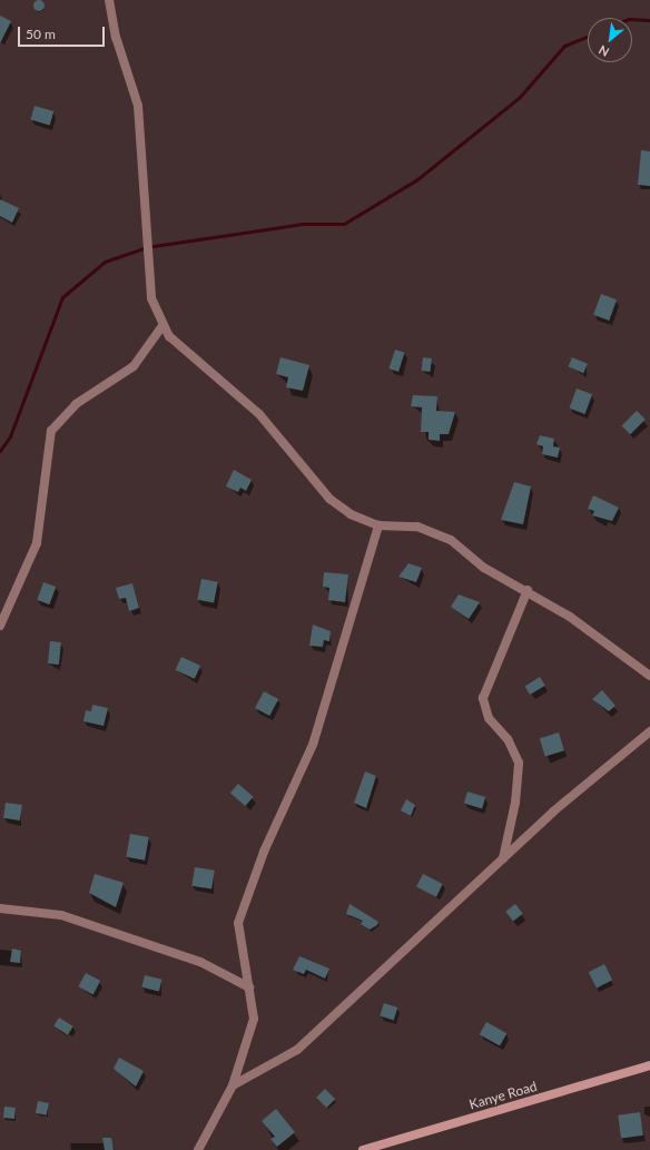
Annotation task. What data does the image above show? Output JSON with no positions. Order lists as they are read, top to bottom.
{
  "streets": {
    "main road": ["Kanye Road"]
  },
  "scale_bar": "50 m",
  "north": "bottom left"
}
